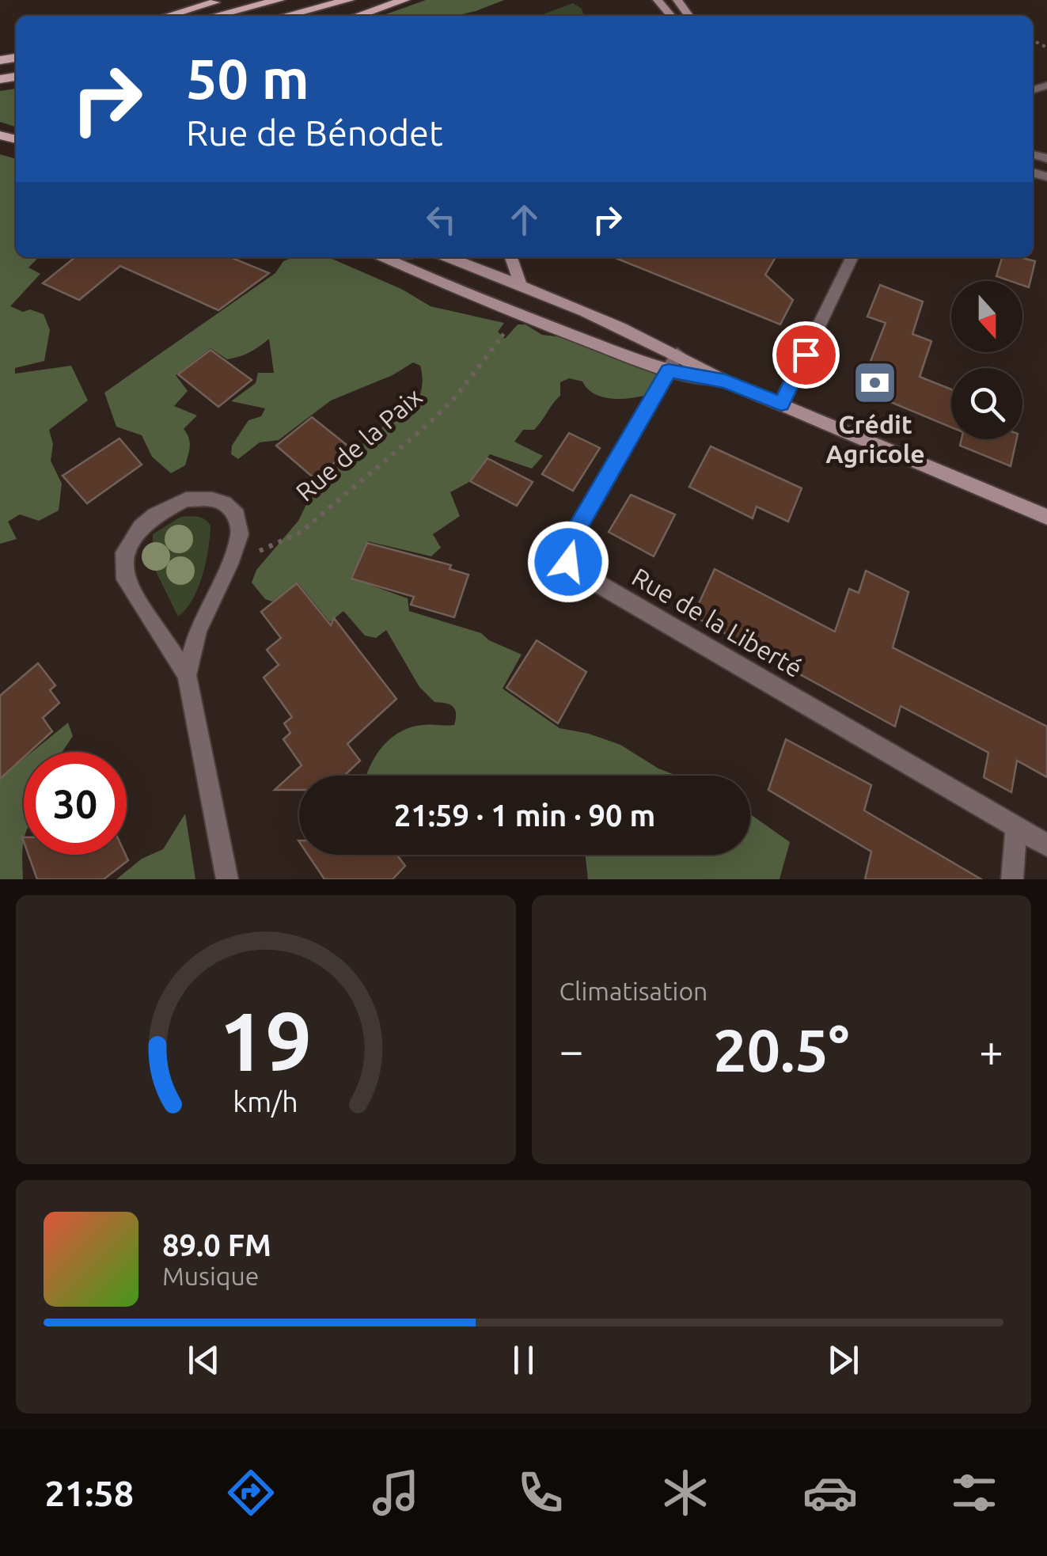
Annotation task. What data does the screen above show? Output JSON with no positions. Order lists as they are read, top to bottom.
{
  "streets": {
    "street": ["Rue de la Liberté"],
    "path": ["Rue de la Paix"]
  },
  "places": {
    "bank": ["Crédit Agricole"]
  },
  "north": "bottom",
  "page": {
    "turn": ["50 m", "Rue de Bénodet"],
    "limit": "30",
    "trip": "21:59 · 1 min · 90 m",
    "tile": "Climatisation",
    "heat": ["−", "20.5°", "+"],
    "song": ["89.0 FM", "Musique"],
    "tabs": "21:58",
    "gauge": ["19", "km/h"]
  }
}
